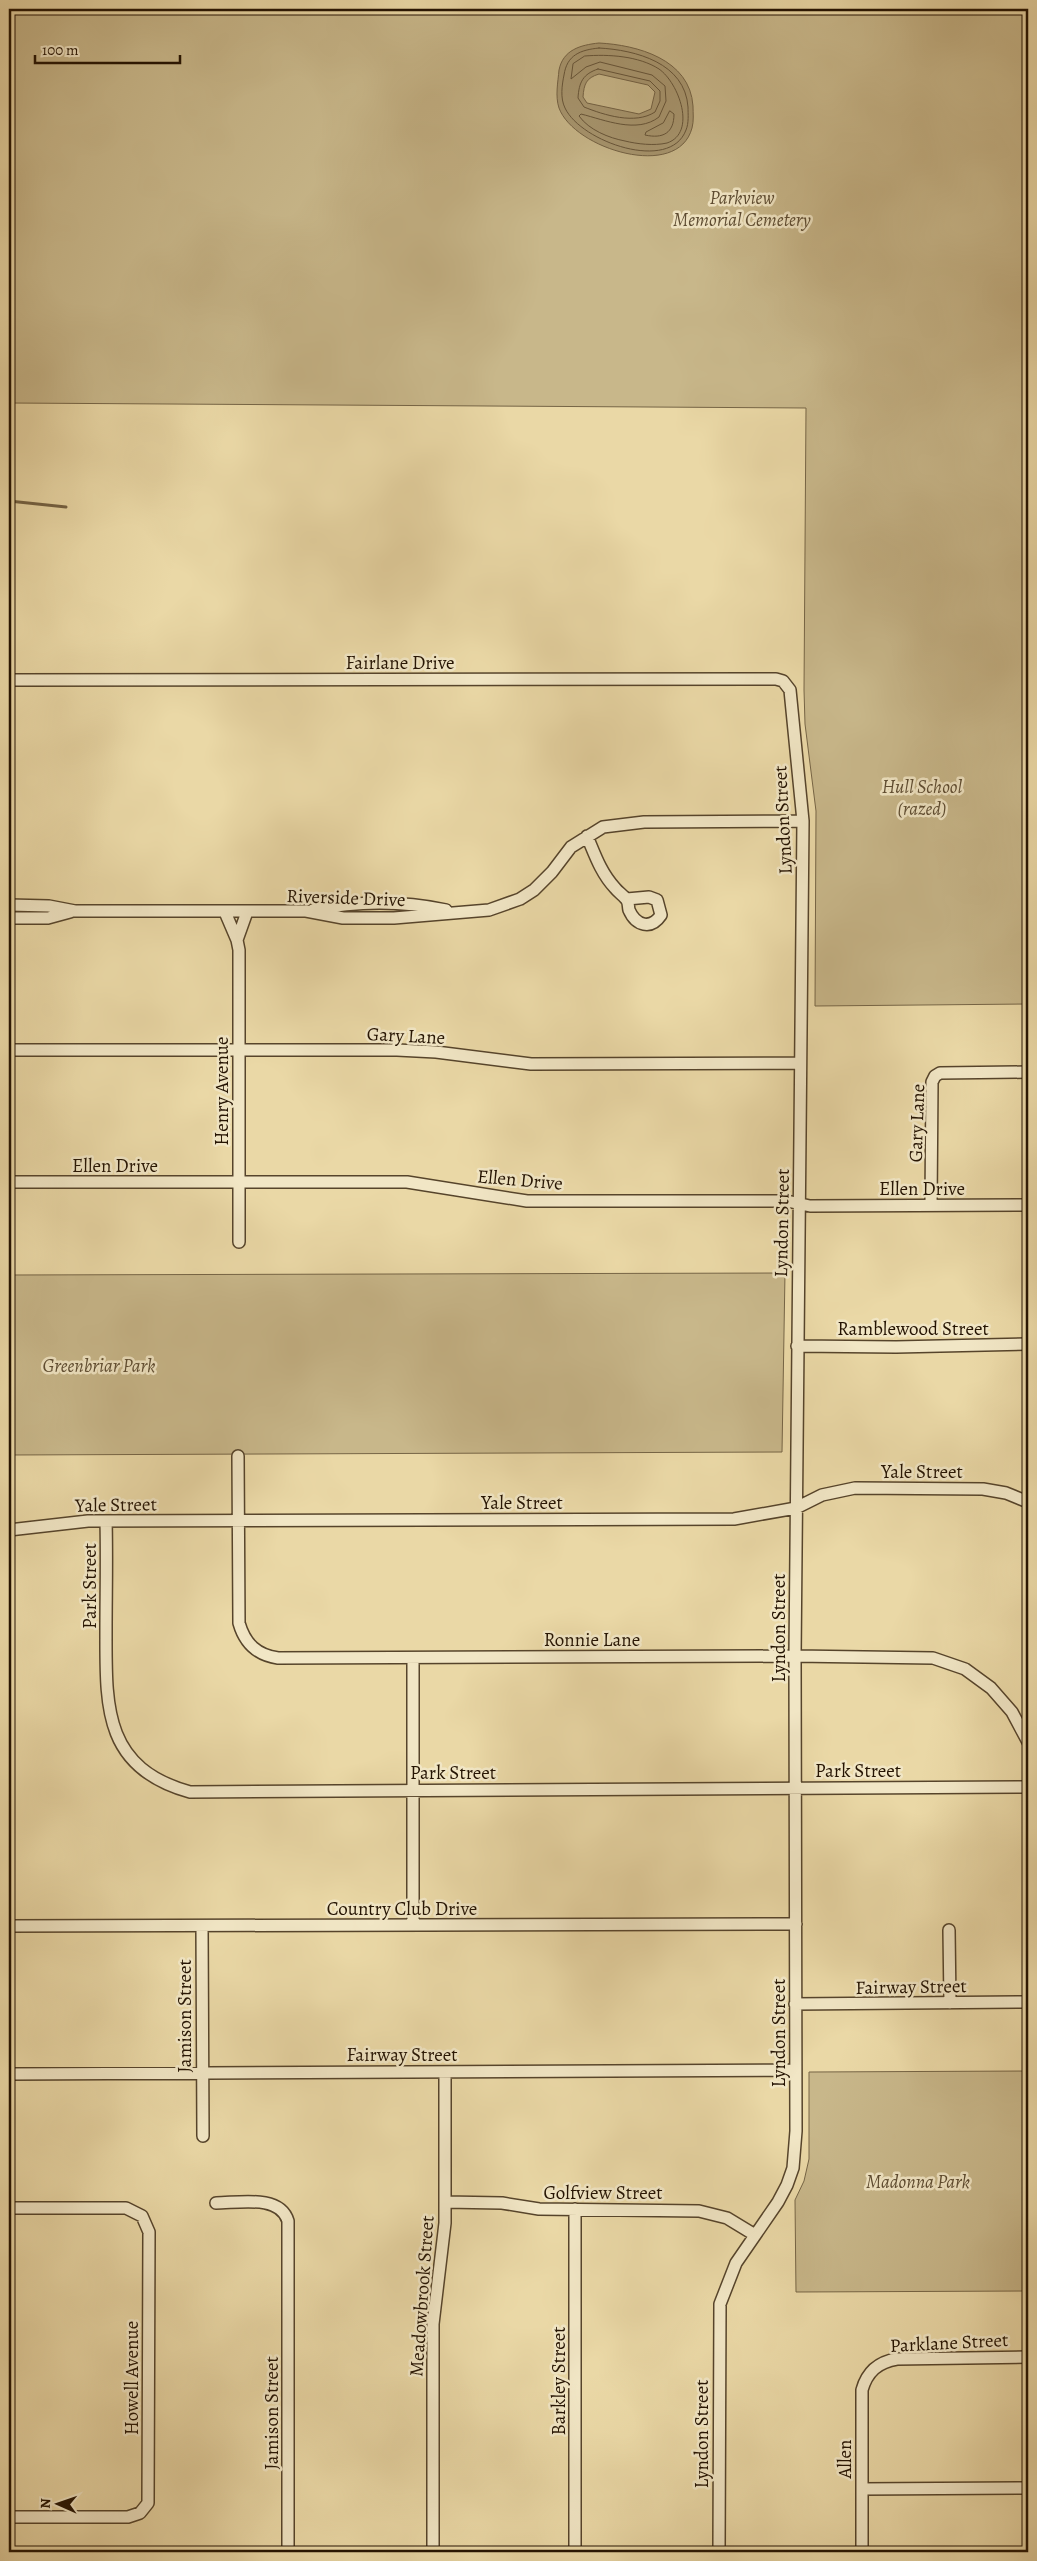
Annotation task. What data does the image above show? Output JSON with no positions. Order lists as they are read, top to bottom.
{
  "streets": {
    "street": [
      "Fairlane Drive",
      "Lyndon Street",
      "Riverside Drive",
      "Gary Lane",
      "Henry Avenue",
      "Ellen Drive",
      "Ramblewood Street",
      "Yale Street",
      "Park Street",
      "Ronnie Lane",
      "Country Club Drive",
      "Fairway Street",
      "Jamison Street",
      "Golfview Street",
      "Meadowbrook Street",
      "Parklane Street",
      "Howell Avenue",
      "Barkley Street",
      "Allen"
    ]
  },
  "crossings": [
    ["Fairlane Drive", "Lyndon Street"],
    ["Lyndon Street", "Riverside Drive"],
    ["Lyndon Street", "Gary Lane"],
    ["Lyndon Street", "Ellen Drive"],
    ["Lyndon Street", "Ramblewood Street"],
    ["Lyndon Street", "Yale Street"],
    ["Lyndon Street", "Park Street"],
    ["Lyndon Street", "Ronnie Lane"],
    ["Lyndon Street", "Country Club Drive"],
    ["Lyndon Street", "Fairway Street"],
    ["Lyndon Street", "Golfview Street"],
    ["Riverside Drive", "Henry Avenue"],
    ["Gary Lane", "Henry Avenue"],
    ["Gary Lane", "Ellen Drive"],
    ["Henry Avenue", "Ellen Drive"],
    ["Yale Street", "Park Street"],
    ["Yale Street", "Ronnie Lane"],
    ["Country Club Drive", "Jamison Street"],
    ["Fairway Street", "Jamison Street"],
    ["Fairway Street", "Meadowbrook Street"],
    ["Golfview Street", "Meadowbrook Street"],
    ["Golfview Street", "Barkley Street"],
    ["Parklane Street", "Allen"]
  ],
  "parks": [
    "Parkview Memorial Cemetery",
    "Hull School (razed)",
    "Greenbriar Park",
    "Madonna Park"
  ],
  "scale_bar": "100 m",
  "north": "left"
}
